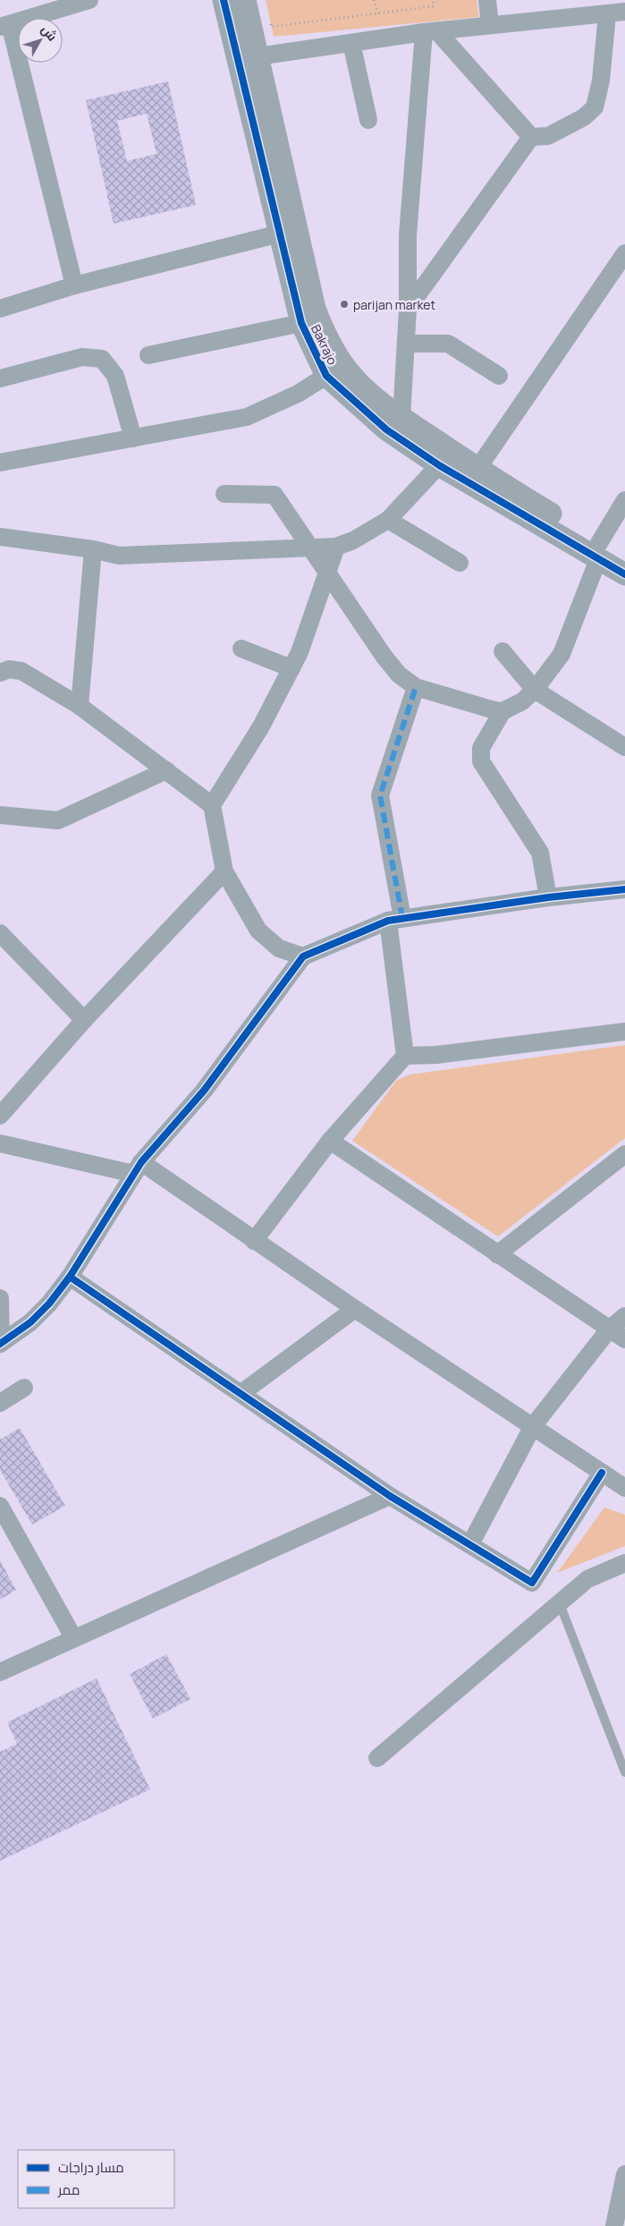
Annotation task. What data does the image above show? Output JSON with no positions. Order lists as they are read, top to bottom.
{
  "streets": {
    "street": ["Bakrajo"]
  },
  "places": ["parijan market"],
  "legend": ["مسار دراجات", "ممر"],
  "north": "top right"
}
